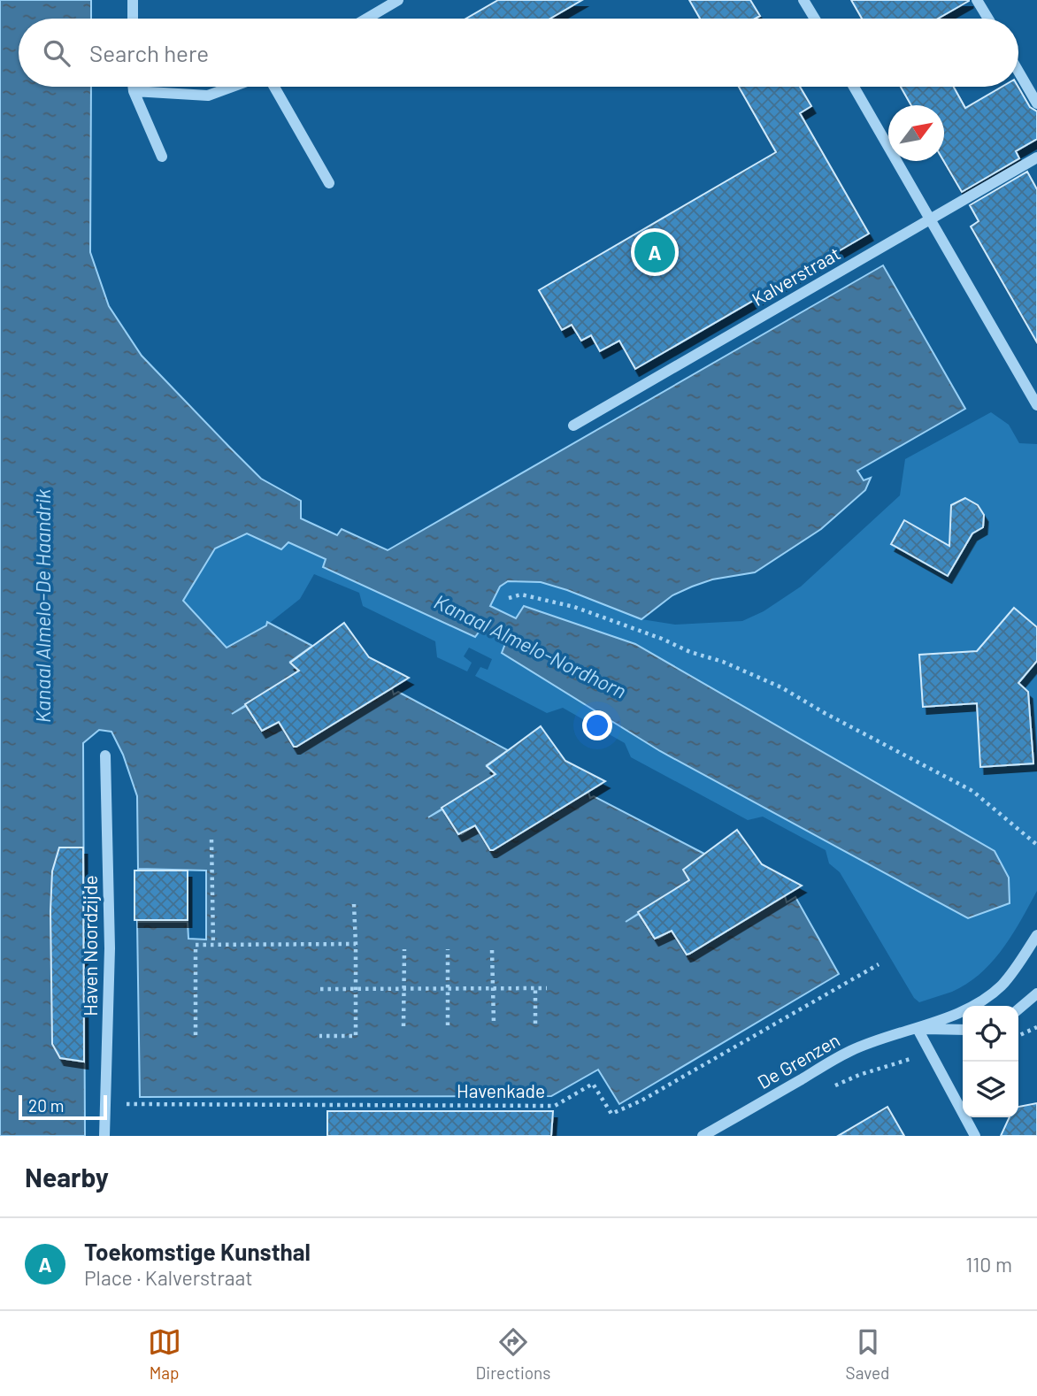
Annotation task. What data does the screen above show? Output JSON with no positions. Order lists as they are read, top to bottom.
{
  "streets": {
    "street": ["Kalverstraat", "Haven Noordzijde", "De Grenzen"],
    "path": ["Havenkade"]
  },
  "water": ["Kanaal Almelo-De Haandrik", "Kanaal Almelo-Nordhorn"],
  "scale_bar": "20 m",
  "north": "top right",
  "page": {
    "search": "Search here",
    "pins": "A",
    "scale": "20 m",
    "heading": "Nearby",
    "list": [
      {
        "mark": "A",
        "name": "Toekomstige Kunsthal",
        "note": "Place · Kalverstraat",
        "value": "110 m"
      }
    ],
    "nav": ["Map", "Directions", "Saved"]
  }
}
